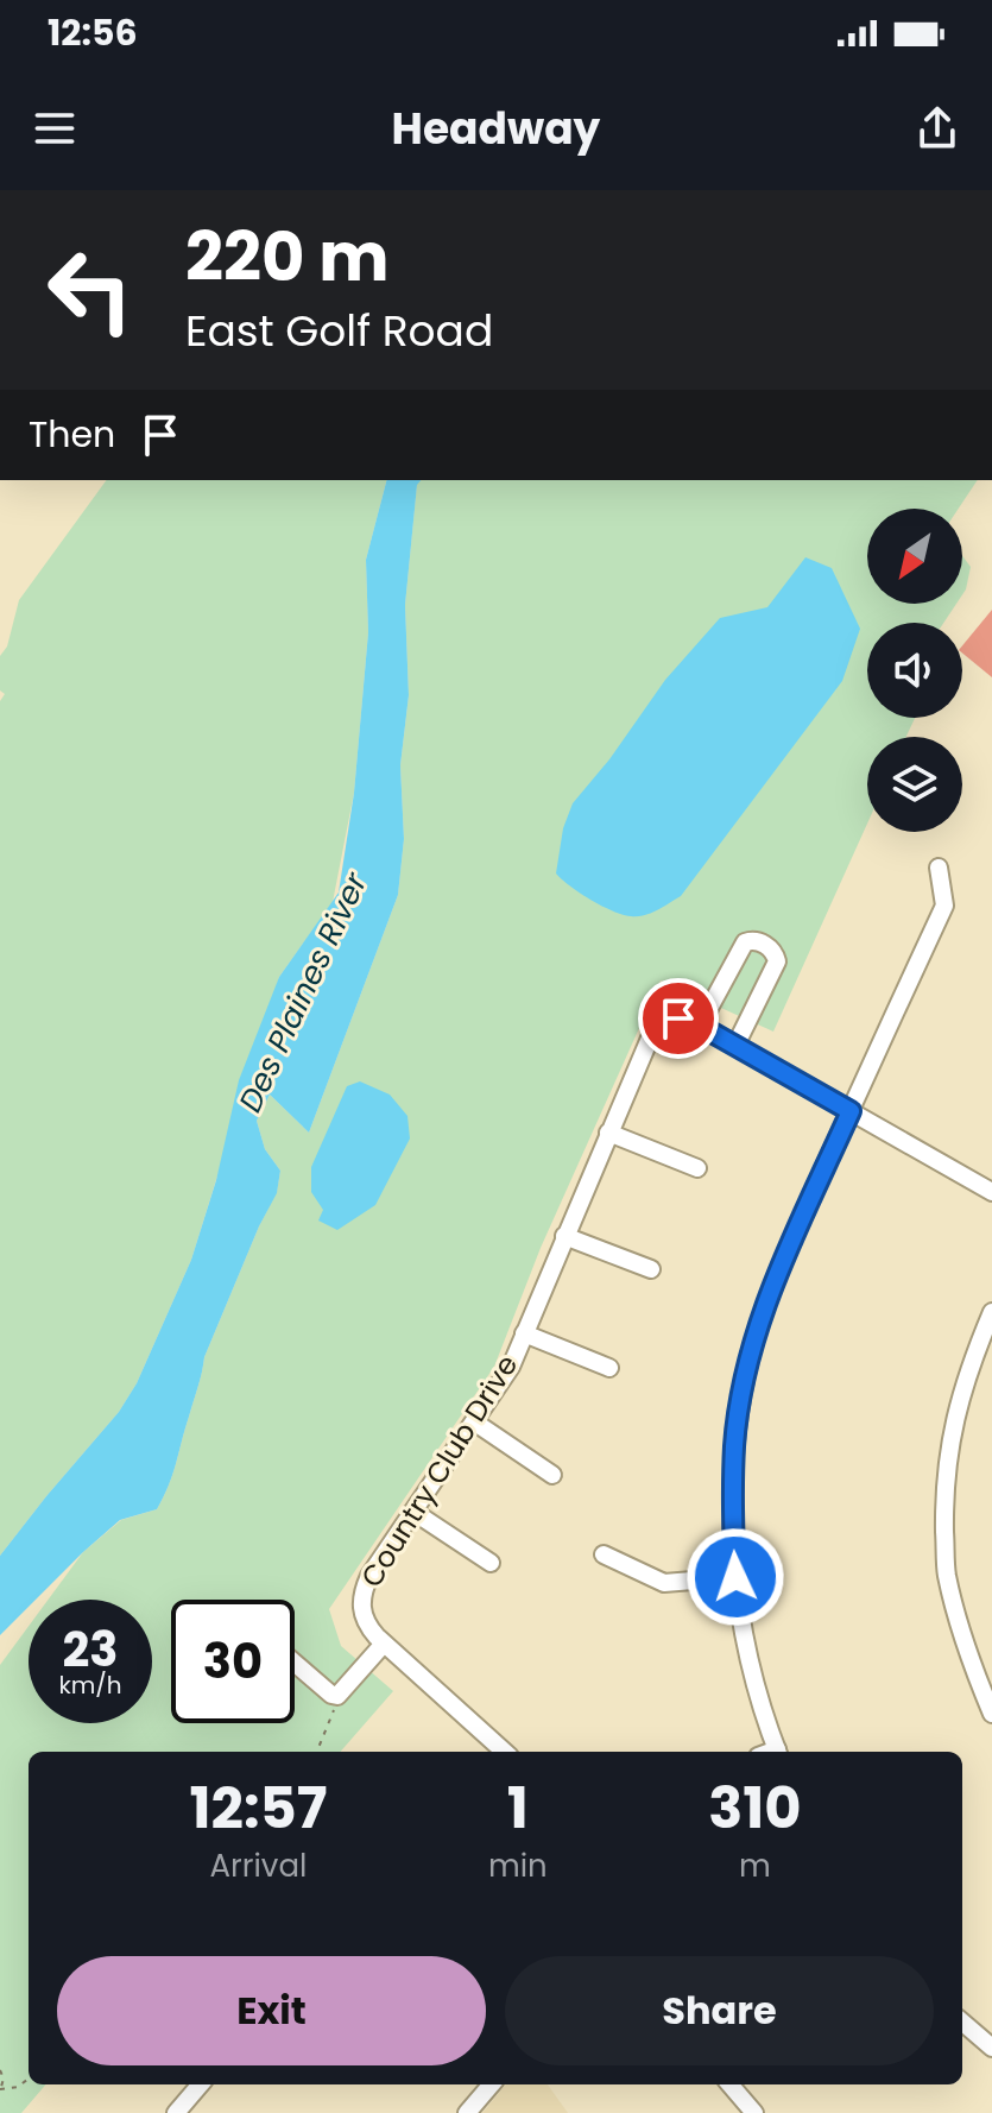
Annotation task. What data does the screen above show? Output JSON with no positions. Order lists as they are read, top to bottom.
{
  "streets": {
    "street": ["Country Club Drive"]
  },
  "water": ["Des Plaines River"],
  "north": "bottom left",
  "page": {
    "status": "12:56",
    "header": "Headway",
    "turn": ["220 m", "East Golf Road"],
    "then": "Then",
    "speed": "23 km/h",
    "limit": "30",
    "eta": [
      "12:57",
      "Arrival",
      "1",
      "min",
      "310",
      "m"
    ],
    "buttons": ["Exit", "Share"]
  }
}
